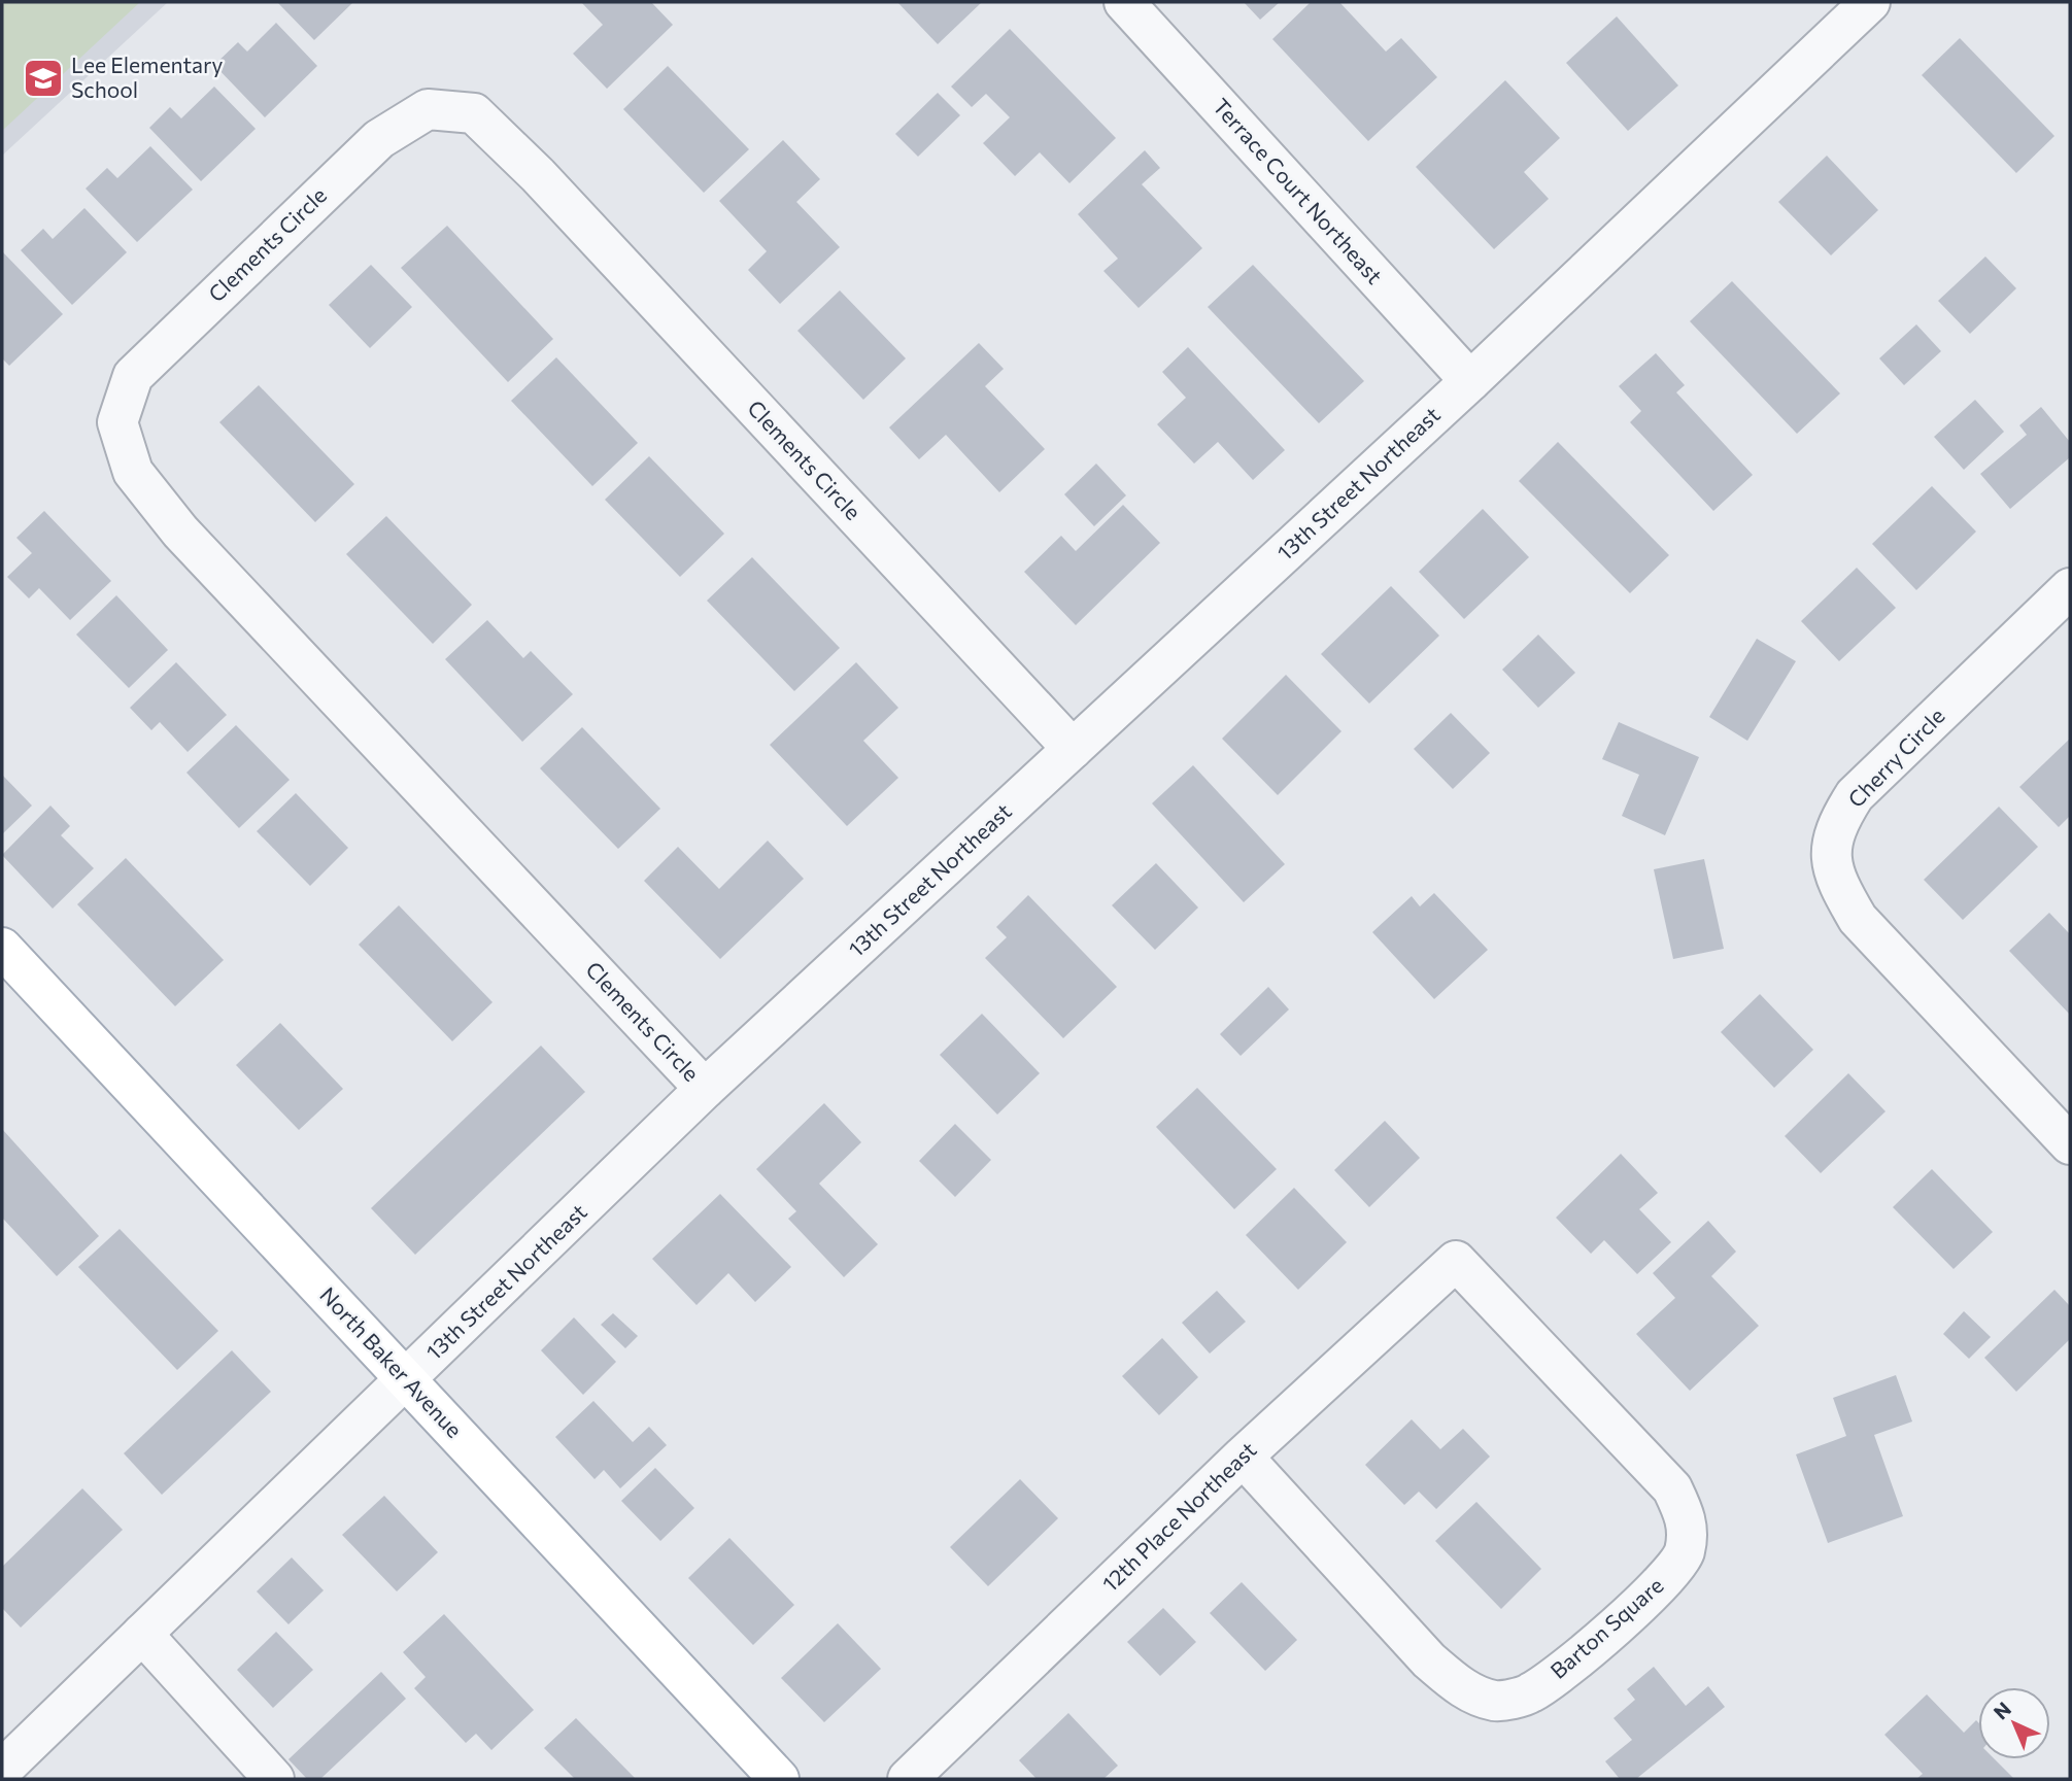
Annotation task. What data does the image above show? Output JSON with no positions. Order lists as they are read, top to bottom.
{
  "streets": {
    "main road": ["North Baker Avenue"],
    "street": [
      "Terrace Court Northeast",
      "Clements Circle",
      "13th Street Northeast",
      "Cherry Circle",
      "12th Place Northeast",
      "Barton Square"
    ]
  },
  "crossings": [
    ["Terrace Court Northeast", "13th Street Northeast"],
    ["Clements Circle", "13th Street Northeast"],
    ["13th Street Northeast", "North Baker Avenue"],
    ["12th Place Northeast", "Barton Square"]
  ],
  "places": {
    "school or university": ["Lee Elementary School"]
  },
  "north": "top left"
}
